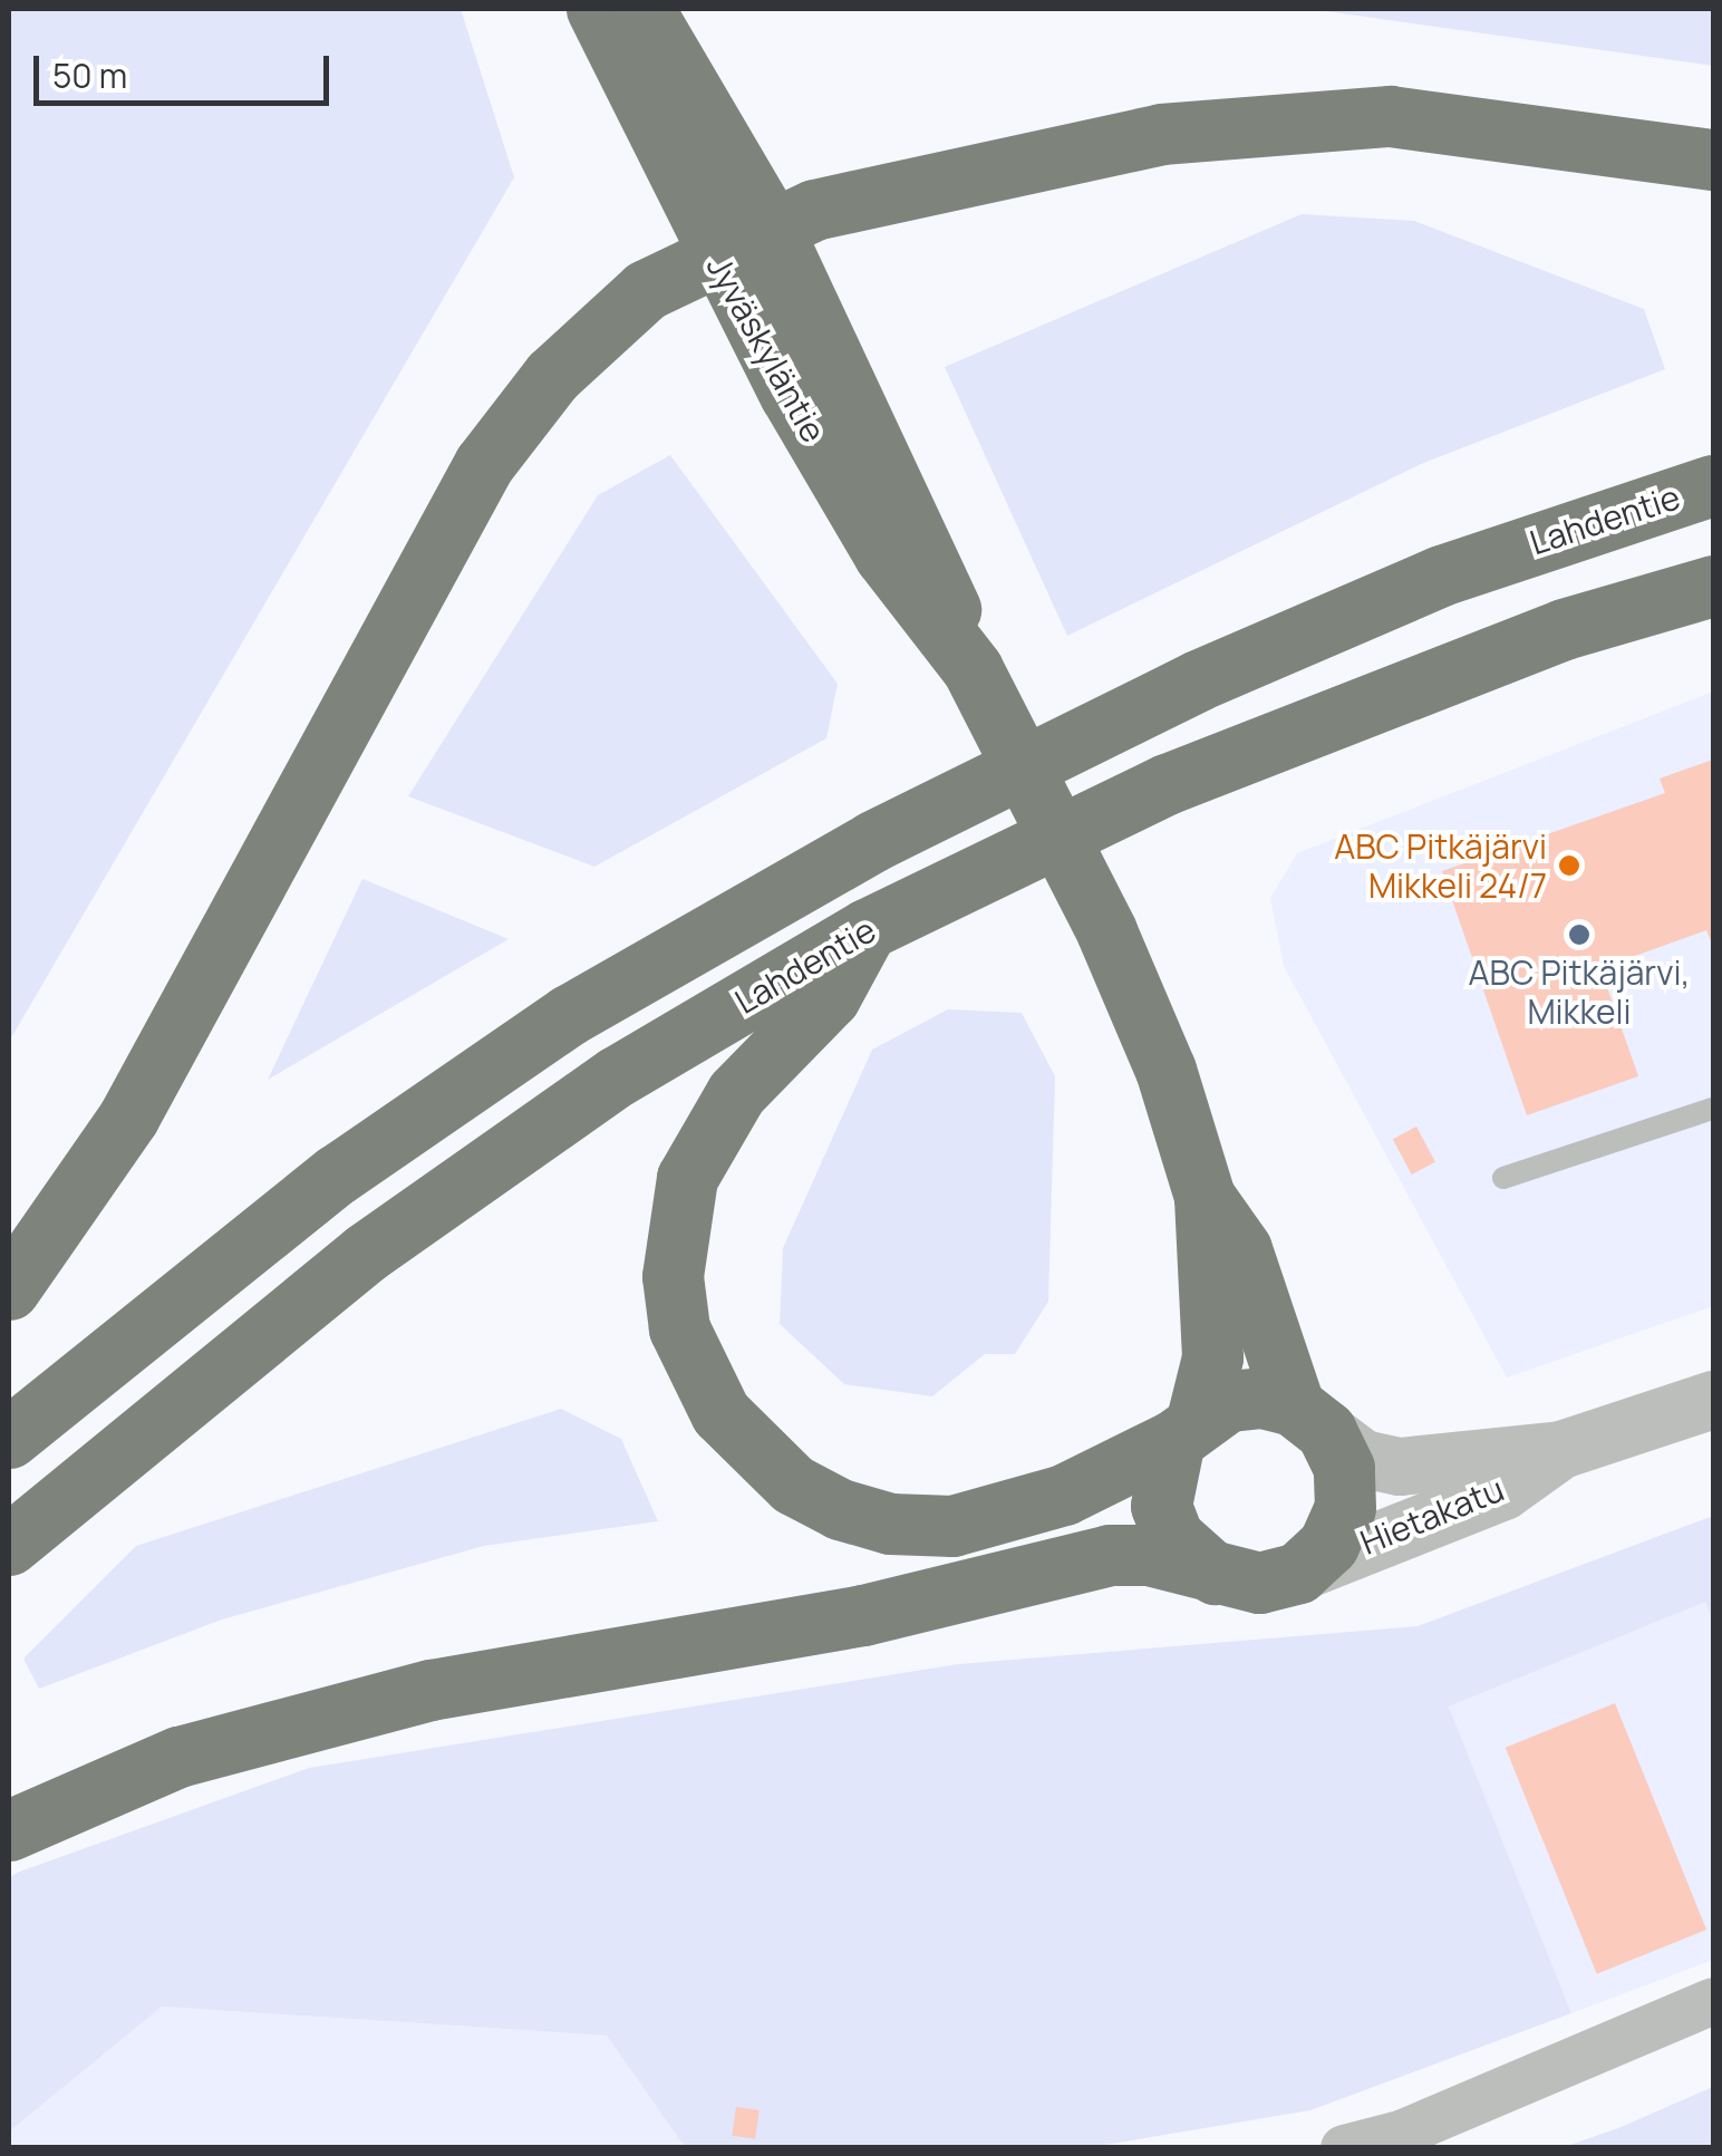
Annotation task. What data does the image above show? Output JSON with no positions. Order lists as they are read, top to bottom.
{
  "streets": {
    "highway": ["Jyväskyläntie", "Lahdentie"],
    "street": ["Hietakatu"]
  },
  "crossings": [
    ["Jyväskyläntie", "Hietakatu"]
  ],
  "places": ["ABC Pitkäjärvi Mikkeli 24/7", "ABC Pitkäjärvi, Mikkeli"],
  "scale_bar": "50 m"
}
